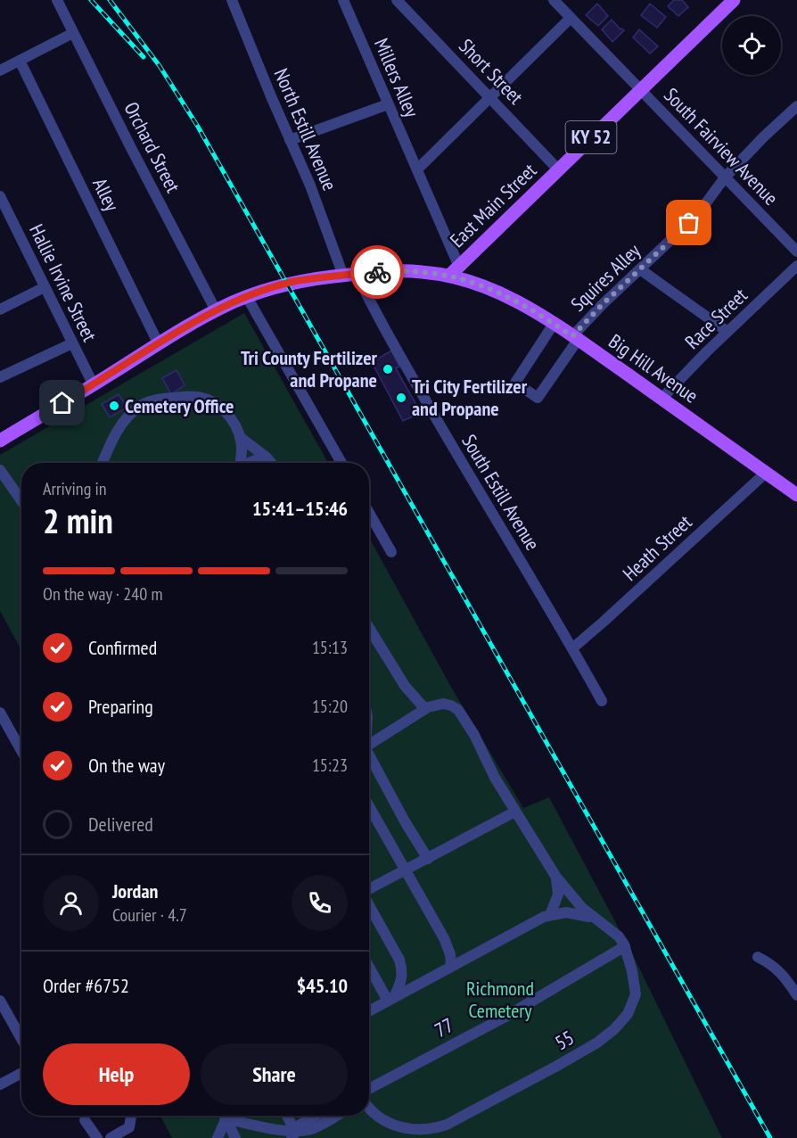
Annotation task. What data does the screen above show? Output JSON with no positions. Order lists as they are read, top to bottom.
{
  "streets": {
    "main road": ["KY 52", "East Main Street", "Big Hill Avenue"],
    "street": [
      "Short Street",
      "Millers Alley",
      "North Estill Avenue",
      "South Fairview Avenue",
      "Orchard Street",
      "Alley",
      "Squires Alley",
      "Hallie Irvine Street",
      "Race Street",
      "South Estill Avenue",
      "Heath Street",
      "77",
      "55"
    ]
  },
  "crossings": [
    ["Short Street", "East Main Street"],
    ["Millers Alley", "East Main Street"],
    ["Millers Alley", "Big Hill Avenue"],
    ["North Estill Avenue", "East Main Street"],
    ["North Estill Avenue", "South Estill Avenue"],
    ["South Fairview Avenue", "East Main Street"],
    ["South Fairview Avenue", "Squires Alley"],
    ["Orchard Street", "East Main Street"],
    ["Alley", "East Main Street"],
    ["East Main Street", "Hallie Irvine Street"],
    ["East Main Street", "Big Hill Avenue"],
    ["East Main Street", "South Estill Avenue"],
    ["Squires Alley", "Big Hill Avenue"],
    ["Race Street", "Big Hill Avenue"],
    ["Big Hill Avenue", "Heath Street"],
    ["South Estill Avenue", "Heath Street"],
    ["77", "55"]
  ],
  "parks": ["Richmond Cemetery"],
  "places": ["Tri County Fertilizer and Propane", "Tri City Fertilizer and Propane", "Cemetery Office"],
  "page": {
    "heading": ["2 min", "Arriving in", "15:41–15:46"],
    "panel": [
      "Jordan",
      "Courier · 4.7",
      "Order #6752",
      "$45.10"
    ],
    "bar": "On the way · 240 m",
    "list": [
      ["Confirmed", "15:13"],
      ["Preparing", "15:20"],
      ["On the way", "15:23"],
      "Delivered"
    ],
    "buttons": ["Help", "Share"]
  }
}
